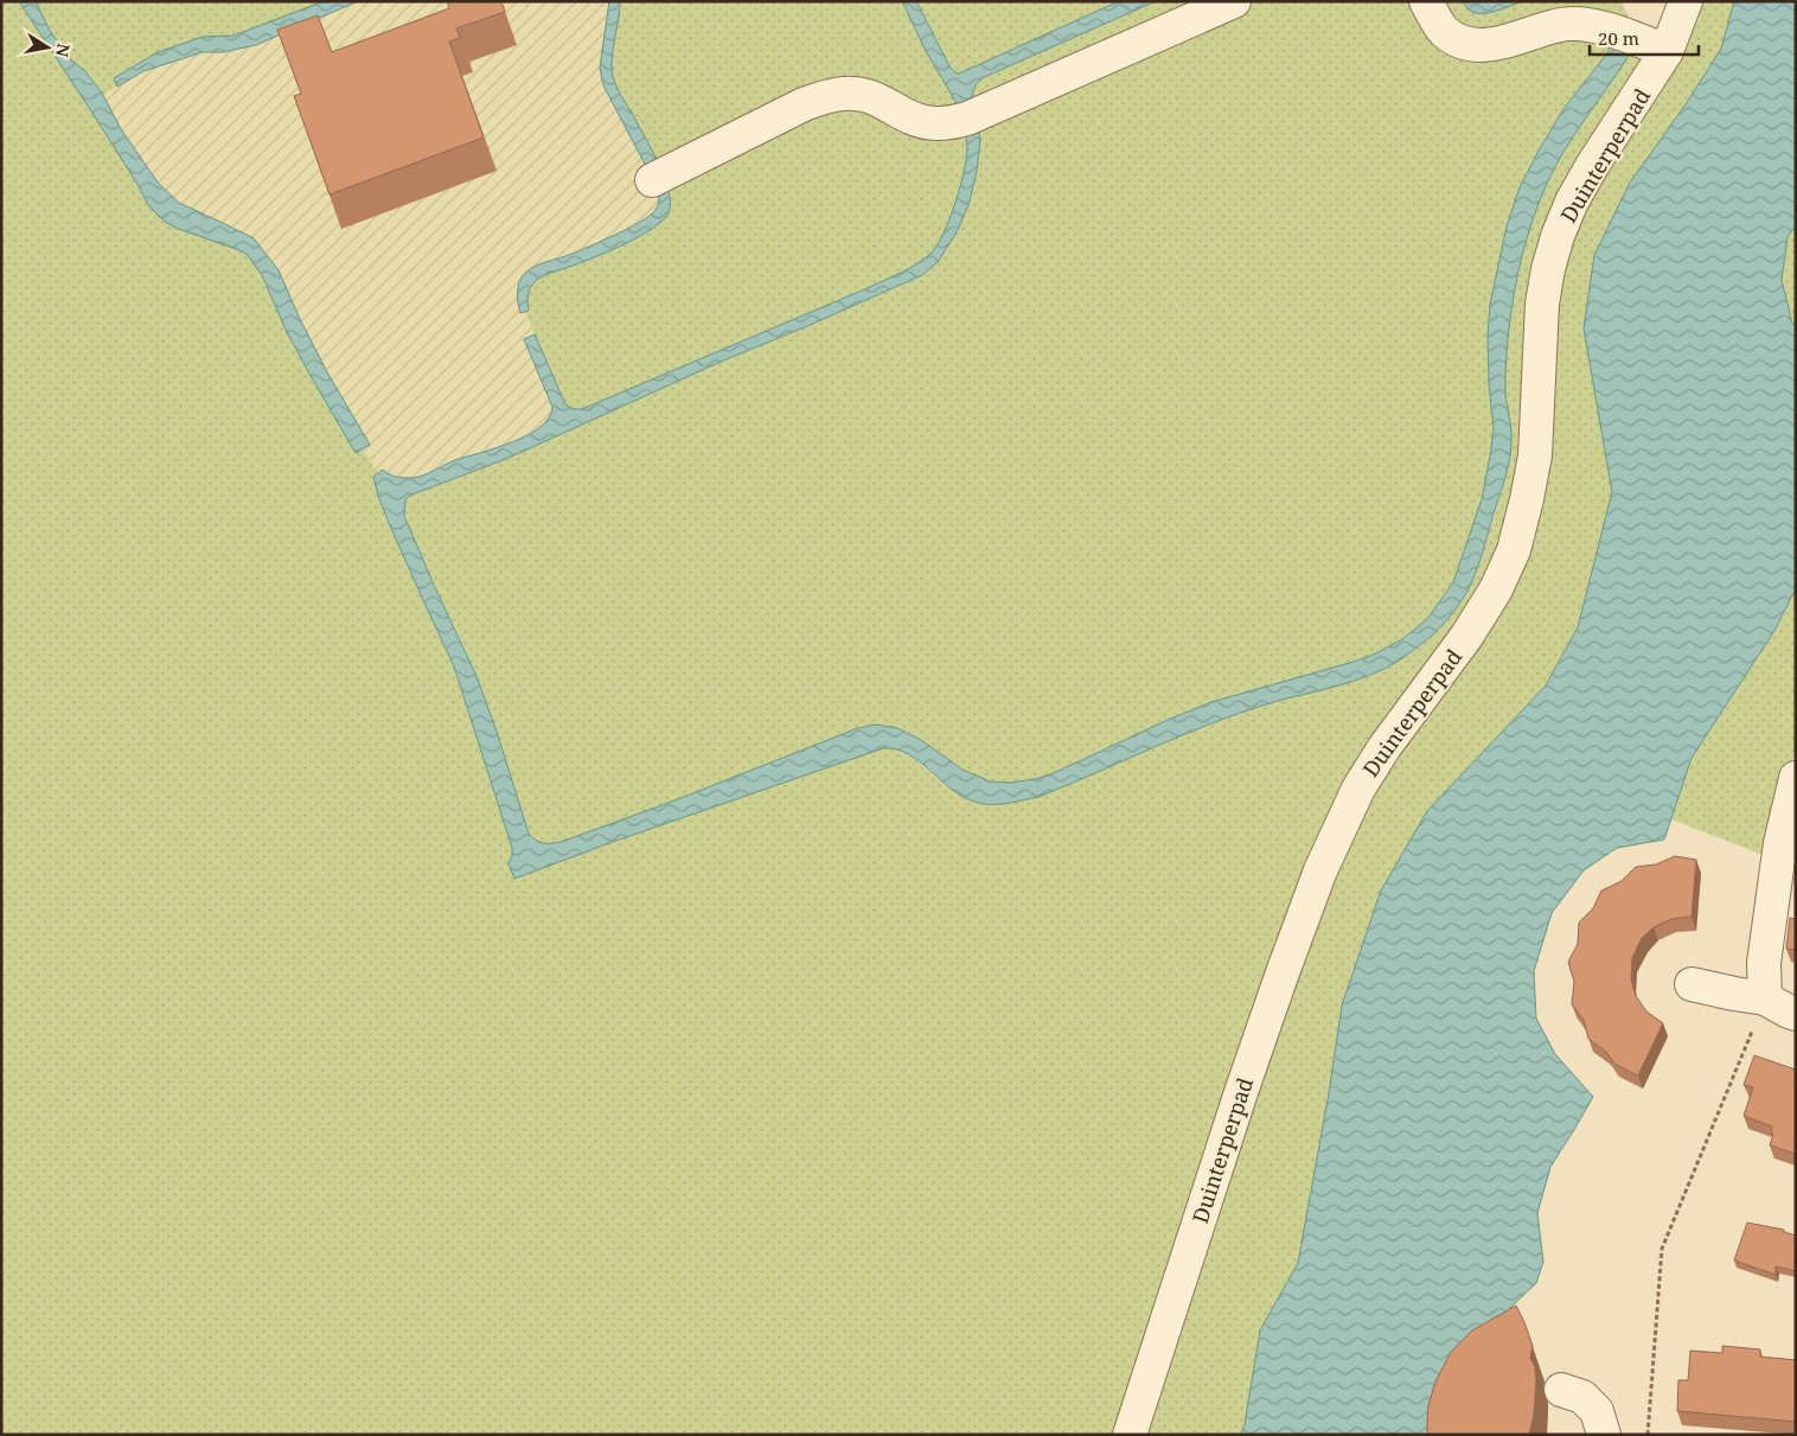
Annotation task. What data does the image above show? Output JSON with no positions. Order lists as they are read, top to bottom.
{
  "streets": {
    "street": ["Duinterperpad"]
  },
  "scale_bar": "20 m",
  "north": "right"
}
